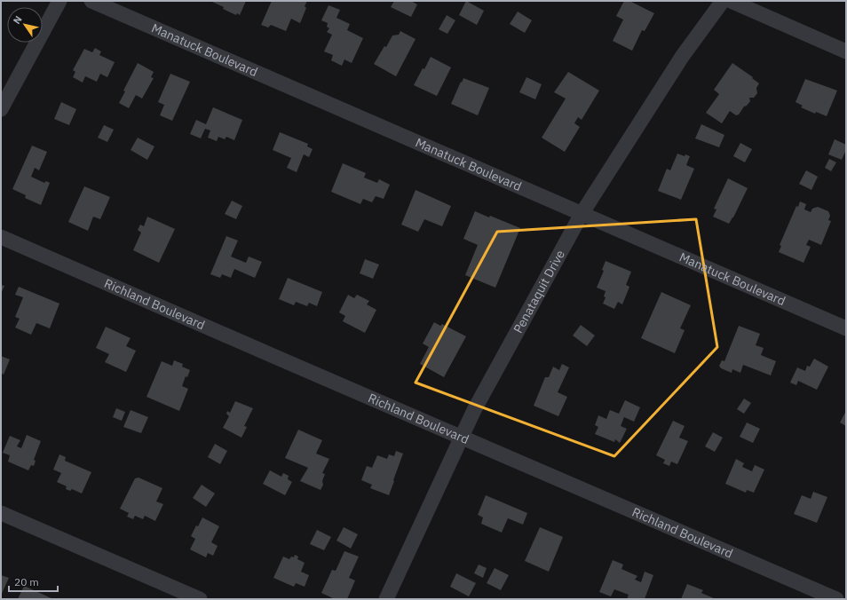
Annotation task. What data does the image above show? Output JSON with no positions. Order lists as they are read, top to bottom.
{
  "streets": {
    "street": ["Manatuck Boulevard", "Penataquit Drive", "Richland Boulevard"]
  },
  "crossings": [
    ["Manatuck Boulevard", "Penataquit Drive"],
    ["Penataquit Drive", "Richland Boulevard"]
  ],
  "scale_bar": "20 m",
  "north": "top left"
}
